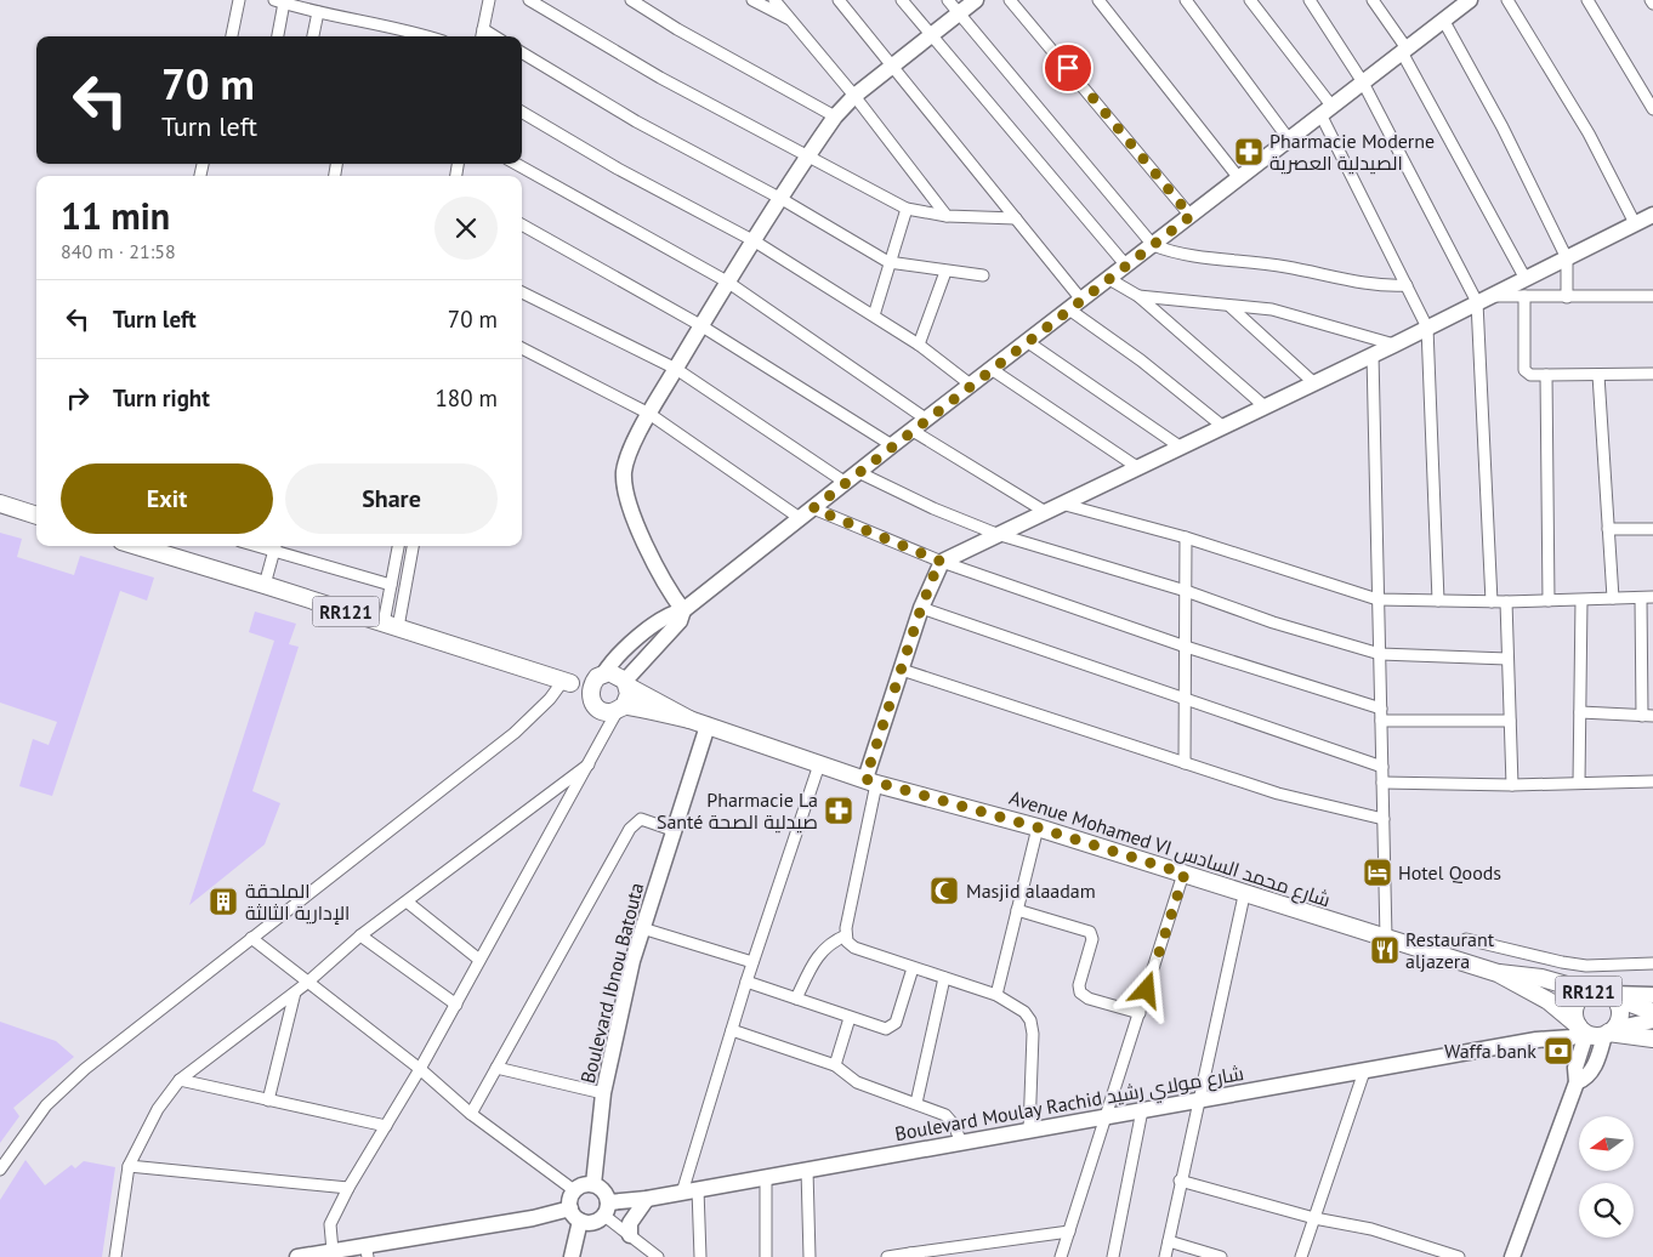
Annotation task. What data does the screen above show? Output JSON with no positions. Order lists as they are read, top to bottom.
{
  "streets": {
    "main road": ["RR121", "Avenue Mohamed VI شارع محمد السادس"],
    "street": ["Boulevard Ibnou Batouta", "Boulevard Moulay Rachid شارع مولاي رشيد"]
  },
  "crossings": [
    ["RR121", "Avenue Mohamed VI شارع محمد السادس"],
    ["RR121", "Boulevard Moulay Rachid شارع مولاي رشيد"],
    ["Avenue Mohamed VI شارع محمد السادس", "Boulevard Ibnou Batouta"],
    ["Avenue Mohamed VI شارع محمد السادس", "Boulevard Moulay Rachid شارع مولاي رشيد"],
    ["Boulevard Ibnou Batouta", "Boulevard Moulay Rachid شارع مولاي رشيد"]
  ],
  "places": {
    "pharmacy": ["Pharmacie Moderne الصيدلية العصرية", "Pharmacie La Santé صيدلية الصحة"],
    "hotel": ["Hotel Qoods"],
    "mosque": ["Masjid alaadam"],
    "building": ["الملحقة الإدارية الثالثة"],
    "restaurant": ["Restaurant aljazera"],
    "bank": ["Waffa bank"]
  },
  "north": "left",
  "page": {
    "turn": ["70 m", "Turn left"],
    "heading": ["11 min", "840 m · 21:58"],
    "list": [
      {
        "name": "Turn left",
        "value": "70 m"
      },
      {
        "name": "Turn right",
        "value": "180 m"
      }
    ],
    "buttons": ["Exit", "Share"]
  }
}
